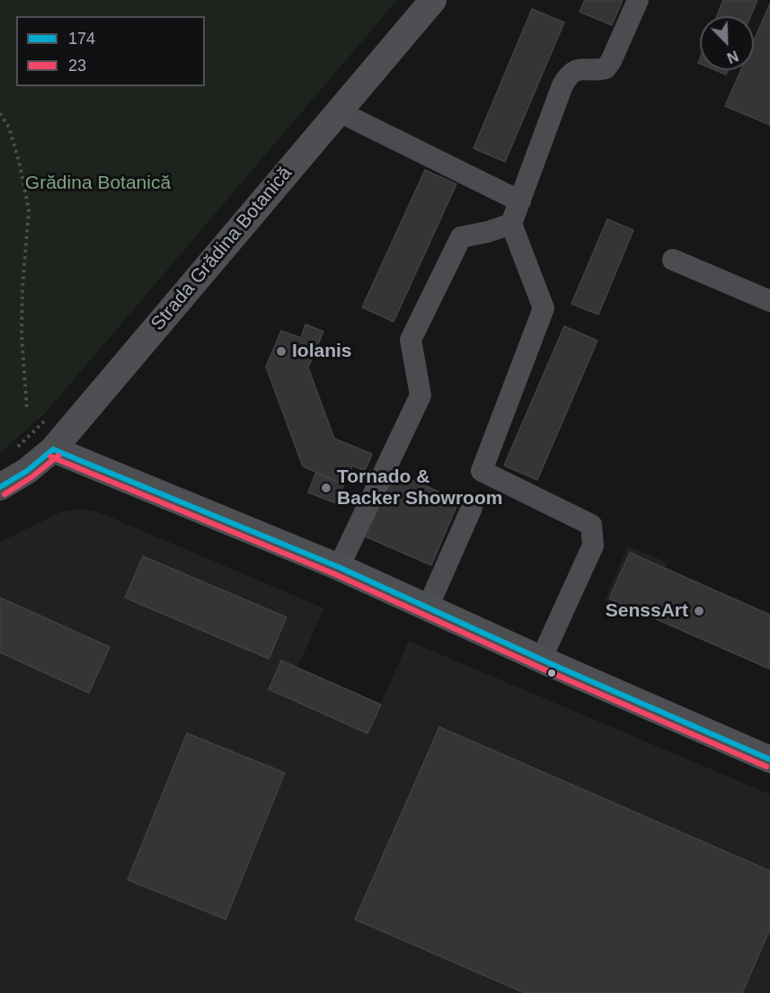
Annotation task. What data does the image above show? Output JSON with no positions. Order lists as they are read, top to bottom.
{
  "streets": {
    "main road": ["Strada Grădina Botanică"]
  },
  "parks": ["Grădina Botanică"],
  "places": ["Iolanis", "Tornado & Backer Showroom", "SenssArt"],
  "lines": ["transit line 174", "transit line 23"],
  "legend": ["174", "23"],
  "north": "bottom right"
}
